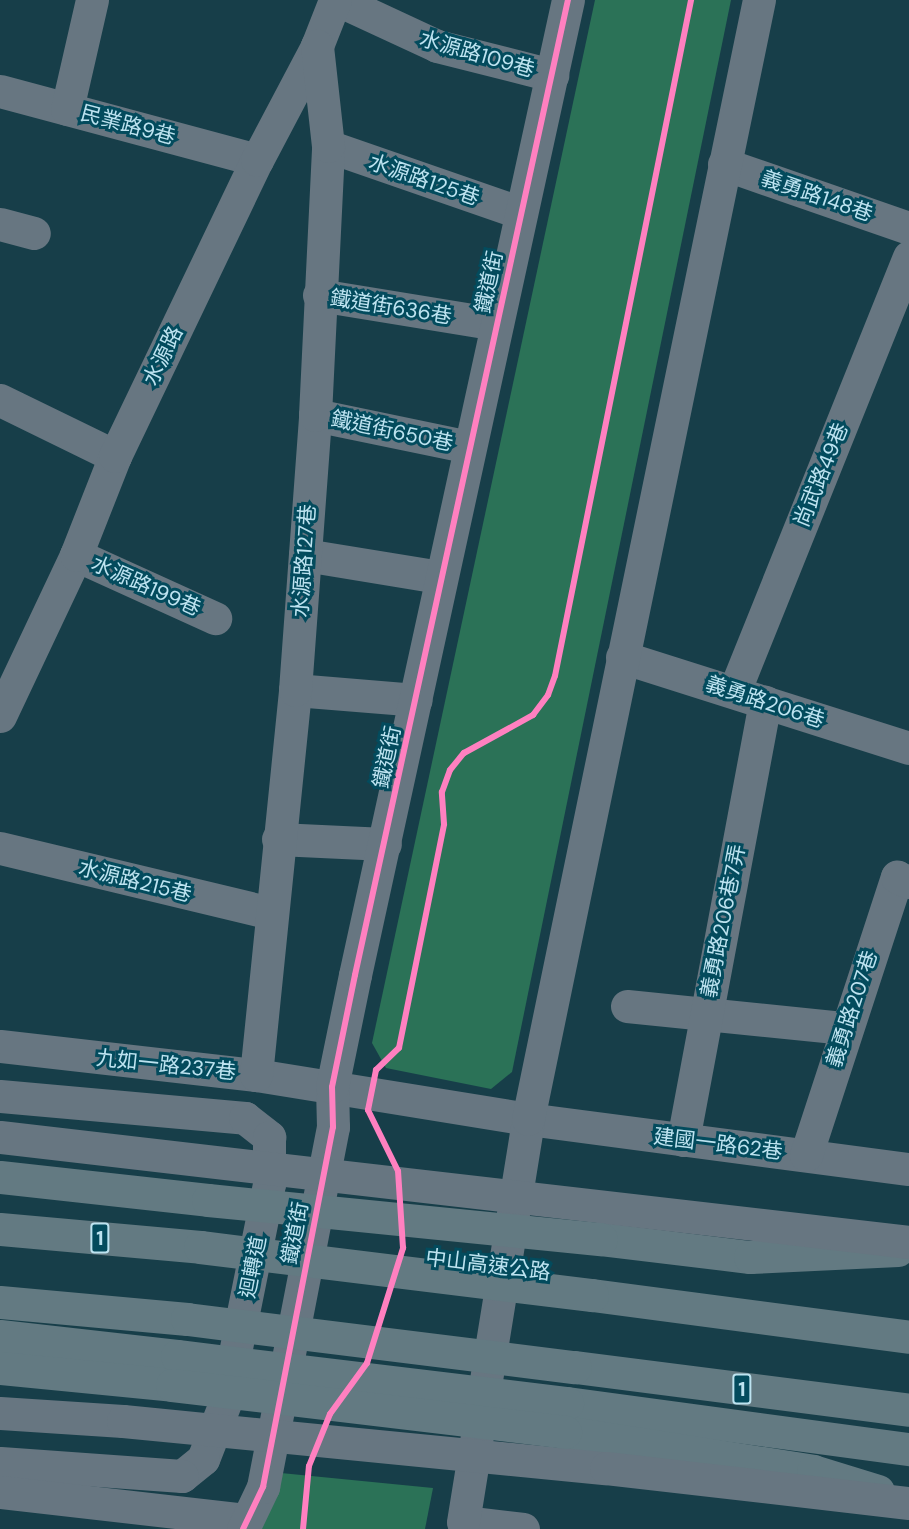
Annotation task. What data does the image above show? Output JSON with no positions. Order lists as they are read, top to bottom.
{
  "streets": {
    "highway": ["1", "中山高速公路"],
    "street": [
      "水源路109巷",
      "民業路9巷",
      "水源路125巷",
      "義勇路148巷",
      "鐵道街",
      "鐵道街636巷",
      "水源路",
      "鐵道街650巷",
      "尚武路49巷",
      "水源路127巷",
      "水源路199巷",
      "義勇路206巷",
      "水源路215巷",
      "義勇路206巷7弄",
      "義勇路207巷",
      "九如一路237巷",
      "建國一路62巷",
      "迴轉道"
    ]
  },
  "crossings": [
    ["水源路109巷", "鐵道街"],
    ["水源路109巷", "水源路"],
    ["民業路9巷", "水源路"],
    ["水源路125巷", "鐵道街"],
    ["水源路125巷", "水源路127巷"],
    ["鐵道街", "鐵道街636巷"],
    ["鐵道街", "鐵道街650巷"],
    ["鐵道街", "九如一路237巷"],
    ["鐵道街636巷", "水源路127巷"],
    ["水源路", "水源路127巷"],
    ["水源路", "水源路199巷"],
    ["鐵道街650巷", "水源路127巷"],
    ["尚武路49巷", "義勇路206巷"],
    ["水源路127巷", "水源路215巷"],
    ["水源路127巷", "九如一路237巷"],
    ["義勇路206巷", "義勇路206巷7弄"],
    ["義勇路206巷7弄", "建國一路62巷"],
    ["義勇路207巷", "建國一路62巷"],
    ["九如一路237巷", "建國一路62巷"]
  ]
}
